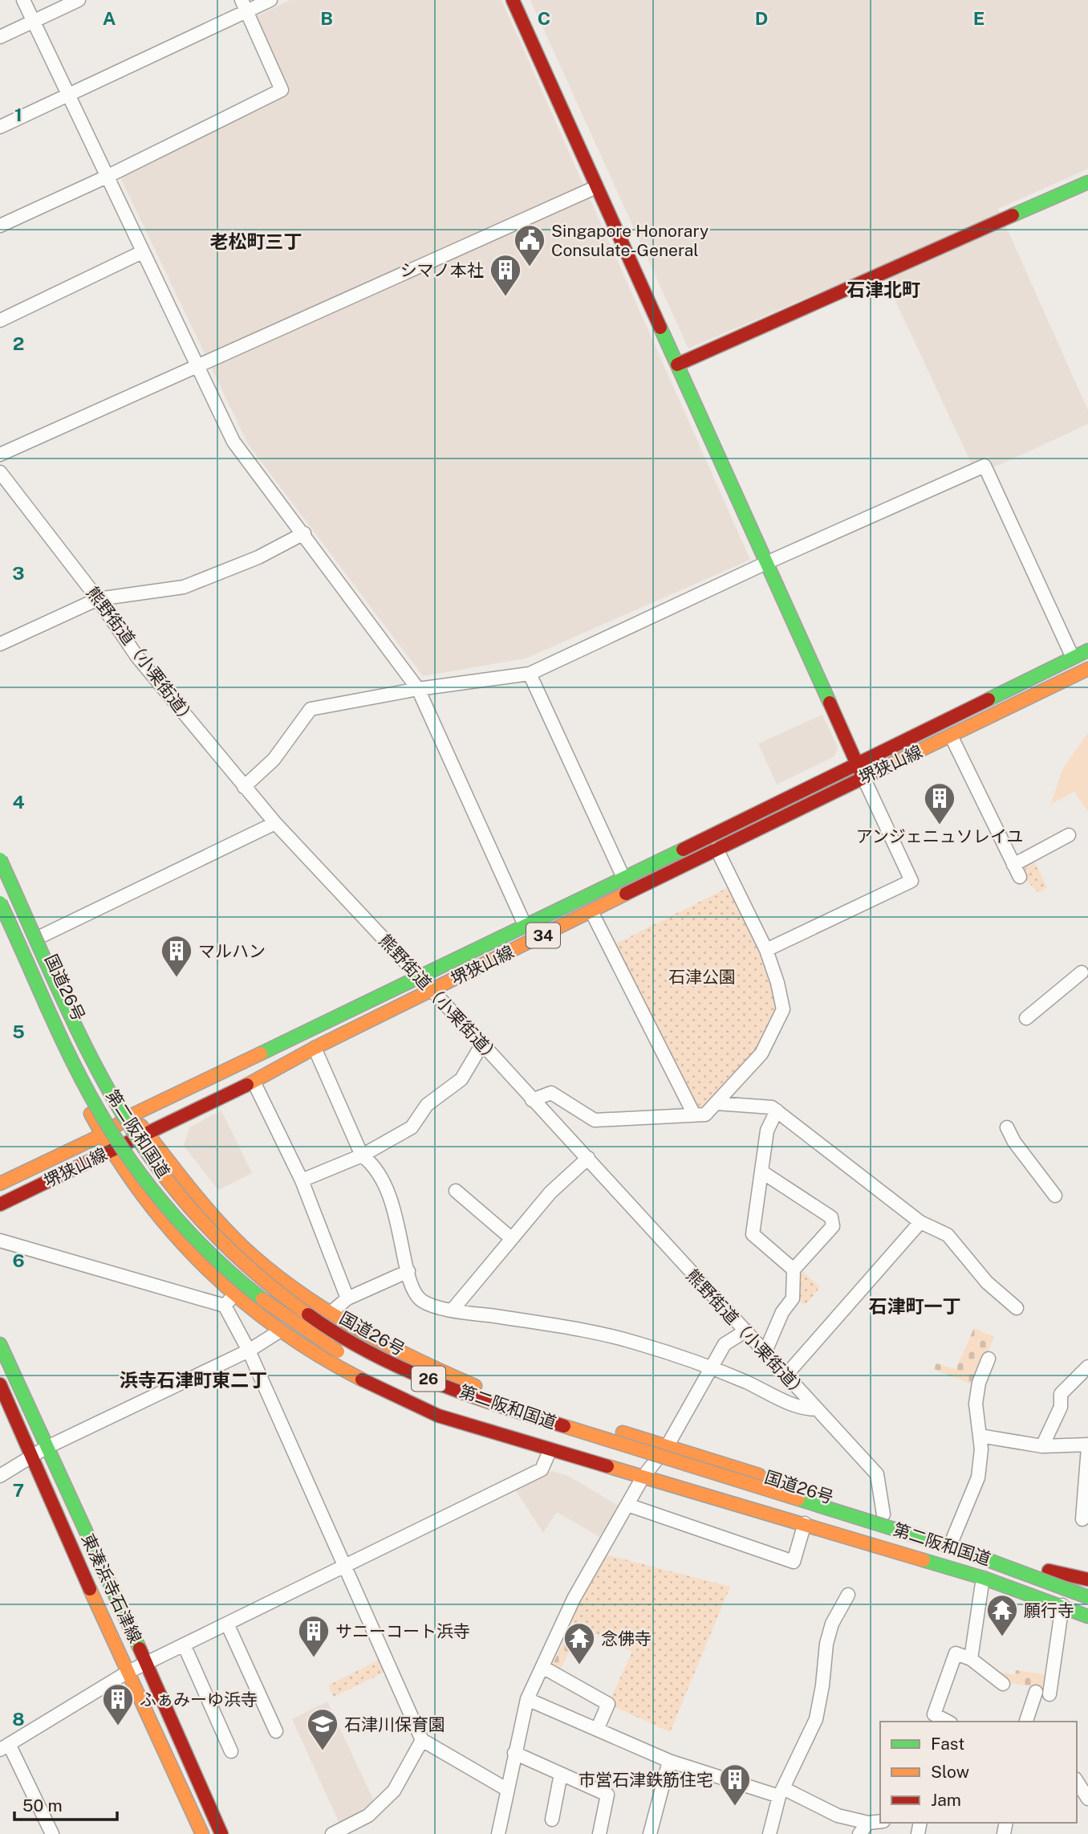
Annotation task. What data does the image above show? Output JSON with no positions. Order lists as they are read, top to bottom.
{
  "streets": {
    "main road": [
      "堺狭山線",
      "34",
      "国道26号",
      "第二阪和国道",
      "26",
      "東湊浜寺石津線"
    ],
    "street": ["熊野街道（小栗街道）"]
  },
  "crossings": [
    ["熊野街道（小栗街道）", "堺狭山線"],
    ["熊野街道（小栗街道）", "国道26号"],
    ["堺狭山線", "国道26号"]
  ],
  "districts": [
    "老松町三丁",
    "石津北町",
    "石津町一丁",
    "浜寺石津町東二丁"
  ],
  "parks": ["石津公園"],
  "places": {
    "public building": ["Singapore Honorary Consulate-General"],
    "building": [
      "シマノ本社",
      "アンジェニュソレイユ",
      "マルハン",
      "サニーコート浜寺",
      "ふぁみーゆ浜寺",
      "市営石津鉄筋住宅"
    ],
    "temple": ["願行寺", "念佛寺"],
    "school or university": ["石津川保育園"]
  },
  "legend": ["Fast", "Slow", "Jam"],
  "scale_bar": "50 m",
  "grid": {
    "columns": [
      "A",
      "B",
      "C",
      "D",
      "E"
    ],
    "rows": [
      "1",
      "2",
      "3",
      "4",
      "5",
      "6",
      "7",
      "8"
    ]
  }
}
